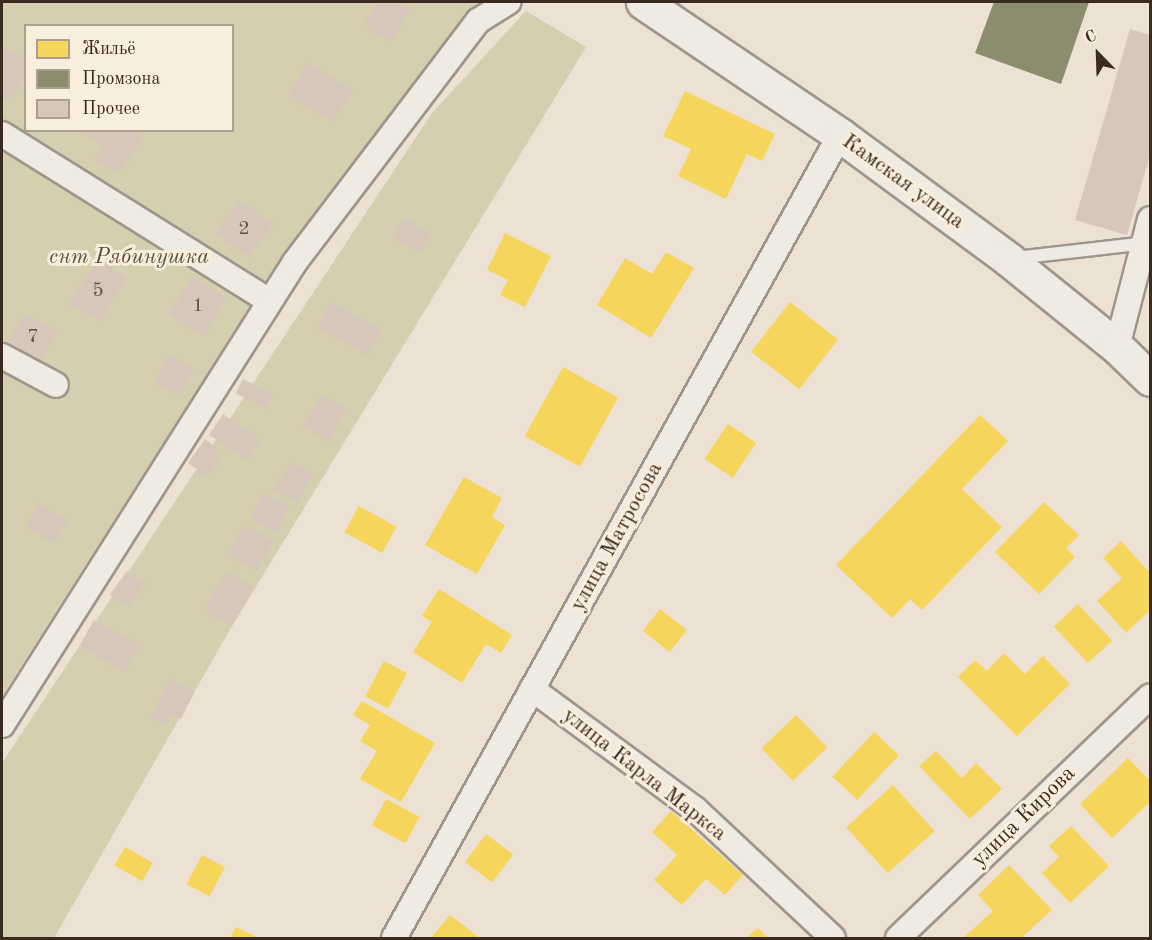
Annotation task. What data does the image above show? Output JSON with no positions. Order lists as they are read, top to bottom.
{
  "streets": {
    "street": [
      "Камская улица",
      "улица Матросова",
      "улица Карла Маркса",
      "улица Кирова"
    ]
  },
  "crossings": [
    ["Камская улица", "улица Матросова"],
    ["улица Матросова", "улица Карла Маркса"]
  ],
  "parks": ["снт Рябинушка"],
  "house_numbers": [
    "2",
    "5",
    "1",
    "7"
  ],
  "legend": ["Жильё", "Промзона", "Прочее"],
  "north": "top left"
}
